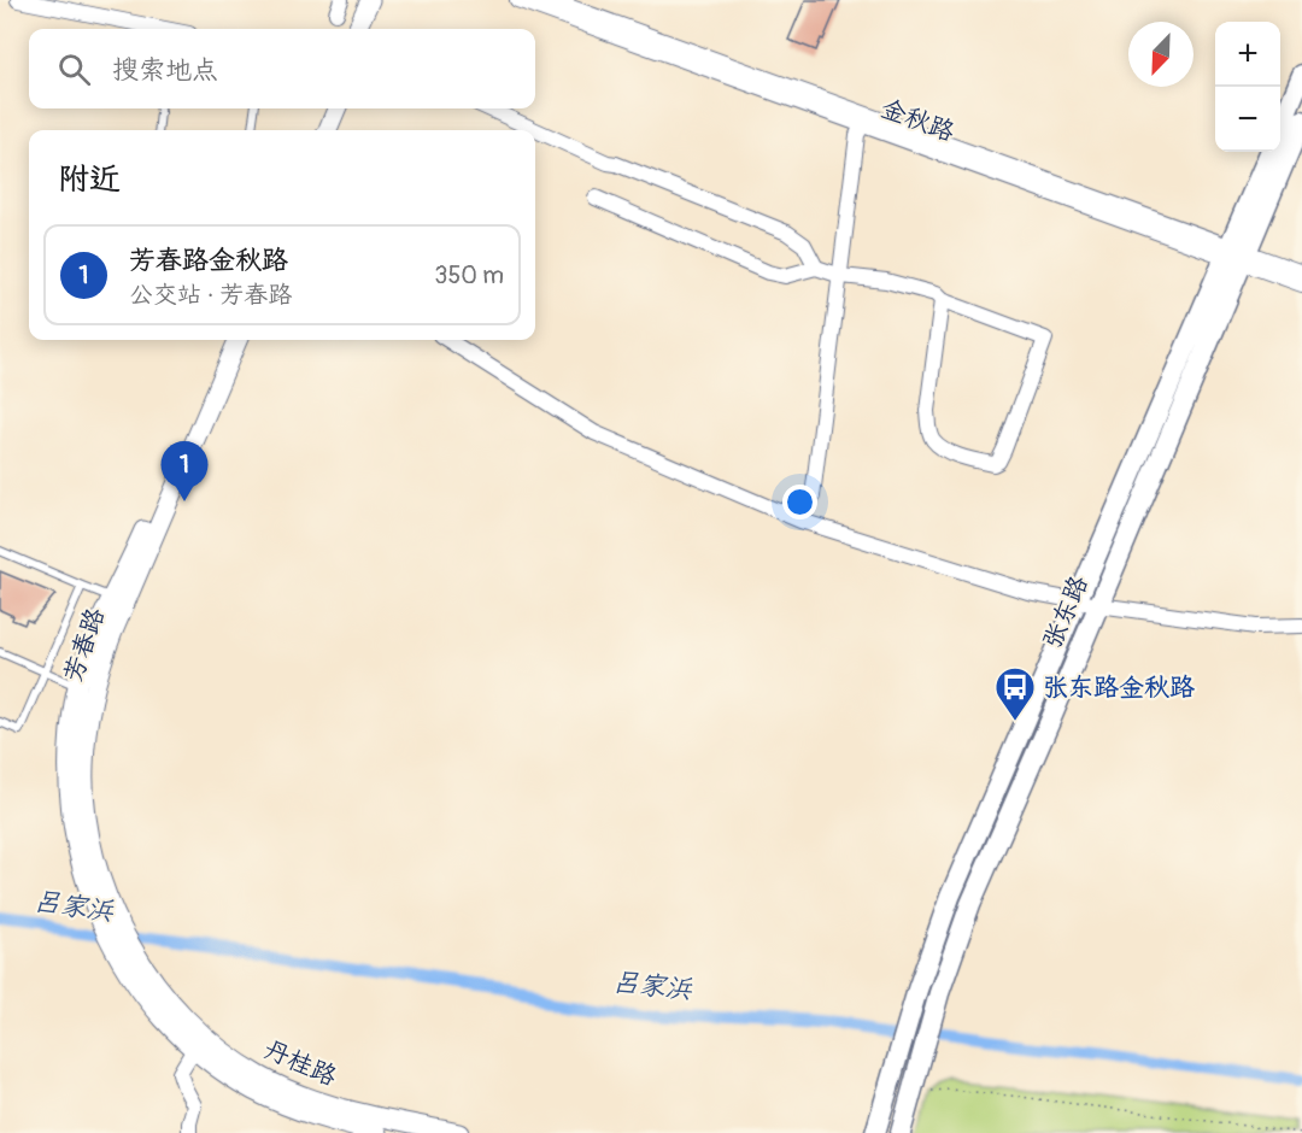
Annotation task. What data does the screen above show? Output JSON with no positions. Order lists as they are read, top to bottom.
{
  "streets": {
    "main road": ["张东路"],
    "street": ["金秋路", "芳春路", "丹桂路"]
  },
  "crossings": [
    ["金秋路", "张东路"],
    ["芳春路", "丹桂路"]
  ],
  "water": ["吕家浜"],
  "places": {
    "bus stop": ["张东路金秋路"]
  },
  "north": "bottom left",
  "page": {
    "map_buttons": ["+", "−"],
    "search": "搜索地点",
    "heading": "附近",
    "list": [
      {
        "mark": "1",
        "name": "芳春路金秋路",
        "note": "公交站 · 芳春路",
        "value": "350 m"
      }
    ],
    "pins": "1"
  }
}
